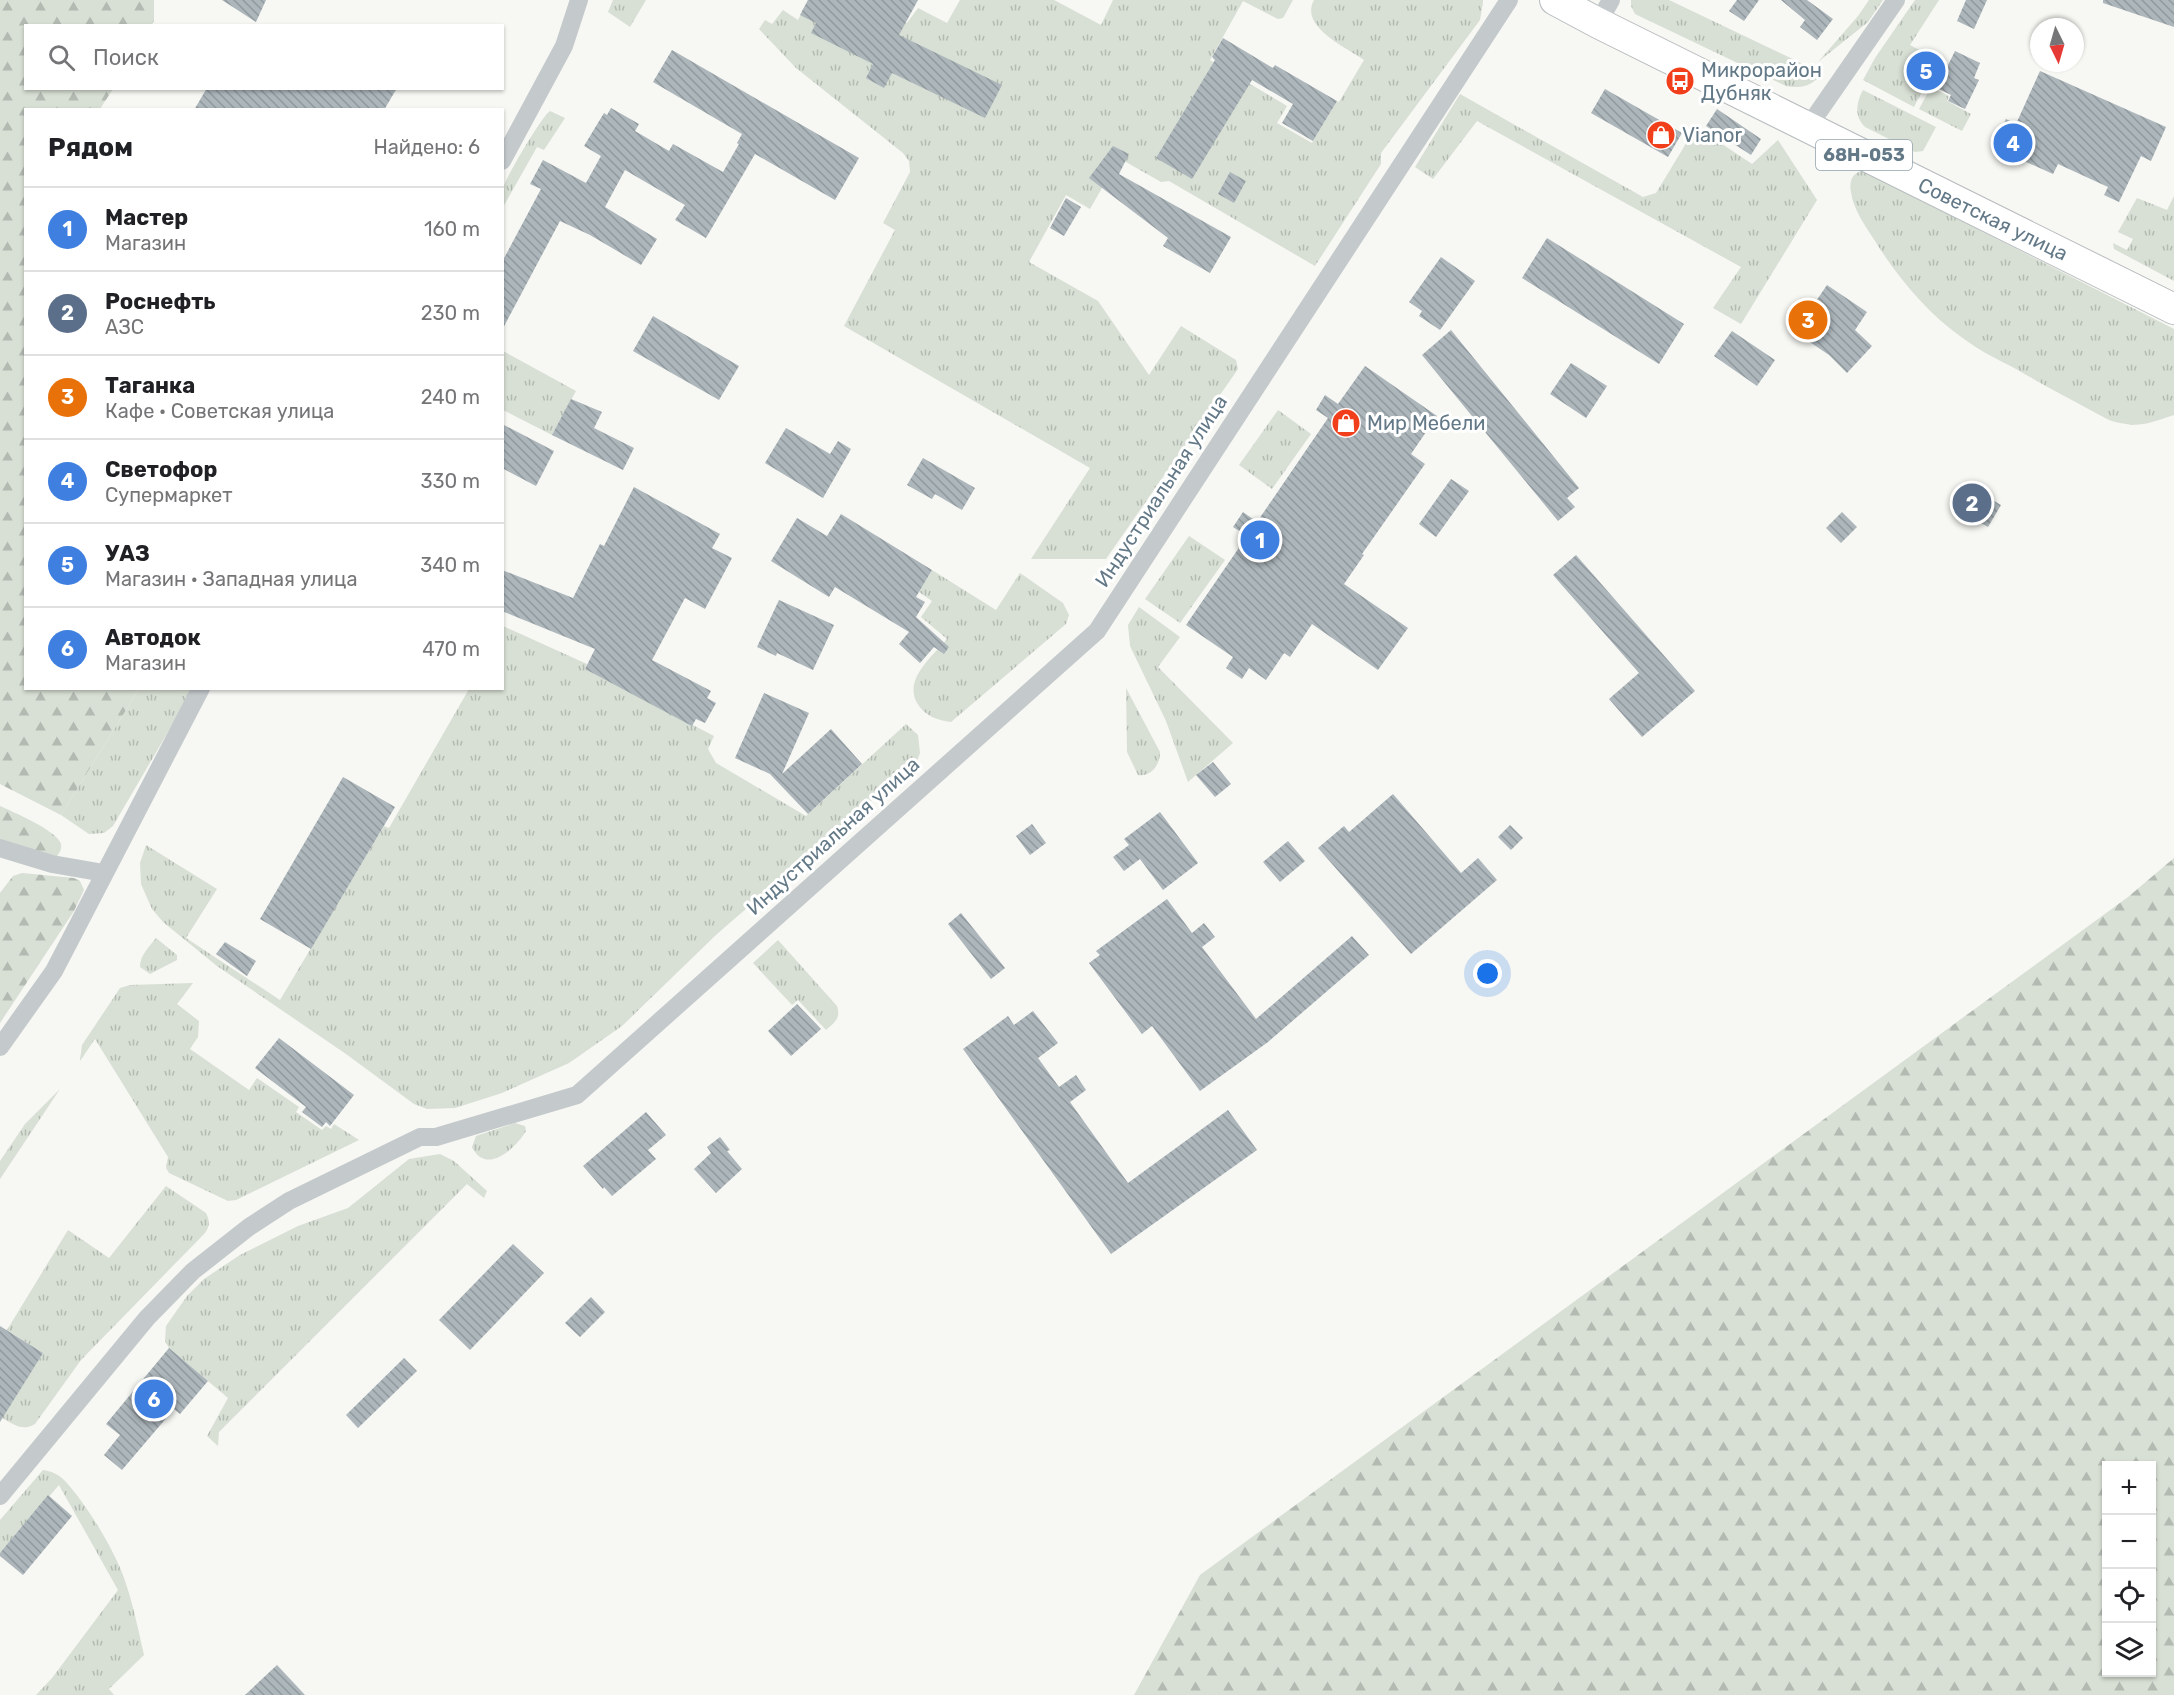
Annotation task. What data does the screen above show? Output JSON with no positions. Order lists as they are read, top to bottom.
{
  "streets": {
    "main road": ["68Н-053", "Советская улица"],
    "street": ["Индустриальная улица"]
  },
  "places": {
    "bus stop": ["Микрорайон Дубняк"],
    "shop": ["Vianor", "Мир Мебели"]
  },
  "north": "bottom",
  "page": {
    "search": "Поиск",
    "pins": [
      "5",
      "4",
      "3",
      "2",
      "1",
      "6"
    ],
    "heading": ["Рядом", "Найдено: 6"],
    "list": [
      {
        "mark": "1",
        "name": "Мастер",
        "note": "Магазин",
        "value": "160 m"
      },
      {
        "mark": "2",
        "name": "Роснефть",
        "note": "АЗС",
        "value": "230 m"
      },
      {
        "mark": "3",
        "name": "Таганка",
        "note": "Кафе · Советская улица",
        "value": "240 m"
      },
      {
        "mark": "4",
        "name": "Светофор",
        "note": "Супермаркет",
        "value": "330 m"
      },
      {
        "mark": "5",
        "name": "УАЗ",
        "note": "Магазин · Западная улица",
        "value": "340 m"
      },
      {
        "mark": "6",
        "name": "Автодок",
        "note": "Магазин",
        "value": "470 m"
      }
    ],
    "map_buttons": ["+", "−"]
  }
}
